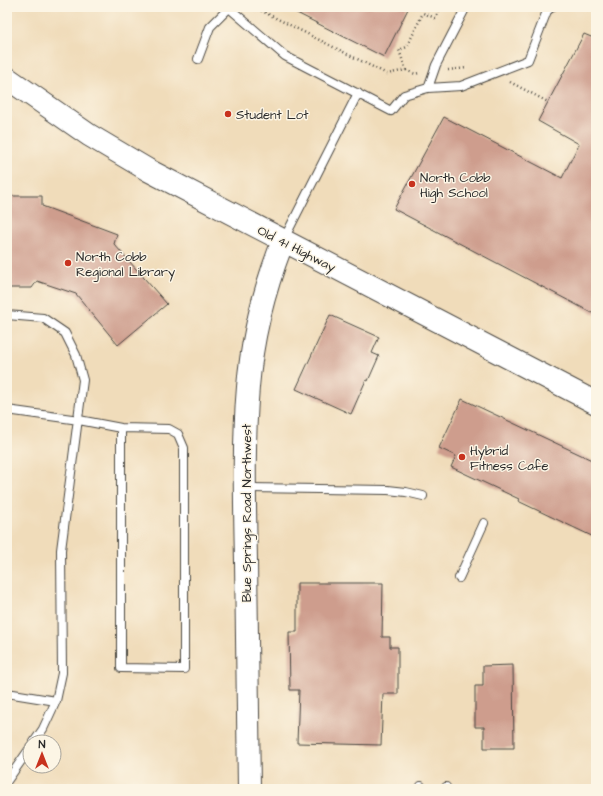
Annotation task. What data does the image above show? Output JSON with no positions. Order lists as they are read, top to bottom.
{
  "streets": {
    "main road": ["Old 41 Highway", "Blue Springs Road Northwest"]
  },
  "crossings": [
    ["Old 41 Highway", "Blue Springs Road Northwest"]
  ],
  "places": [
    "Student Lot",
    "North Cobb High School",
    "North Cobb Regional Library",
    "Hybrid Fitness Cafe"
  ],
  "north": "top"
}
